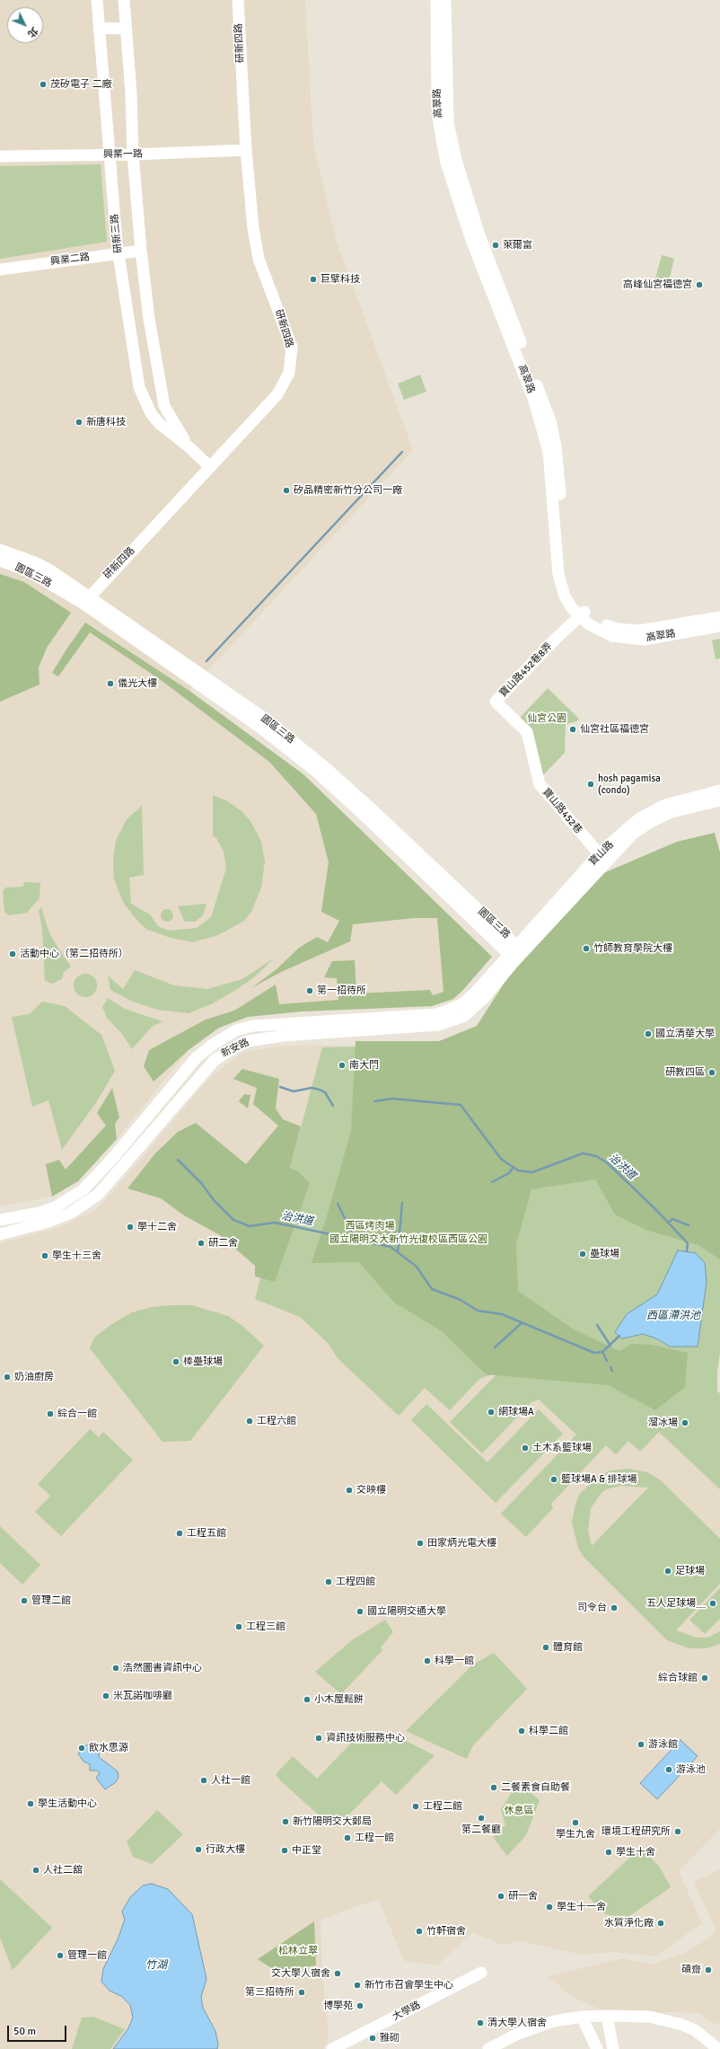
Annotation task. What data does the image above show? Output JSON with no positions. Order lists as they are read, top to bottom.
{
  "streets": {
    "street": [
      "研新四路",
      "高翠路",
      "興業一路",
      "研新三路",
      "興業二路",
      "園區三路",
      "寶山路452巷8弄",
      "寶山路452巷",
      "寶山路",
      "新安路",
      "大學路"
    ]
  },
  "crossings": [
    ["研新四路", "興業一路"],
    ["研新四路", "研新三路"],
    ["研新四路", "園區三路"],
    ["高翠路", "寶山路452巷8弄"],
    ["興業一路", "研新三路"],
    ["研新三路", "興業二路"],
    ["園區三路", "寶山路"],
    ["園區三路", "新安路"],
    ["寶山路452巷8弄", "寶山路452巷"],
    ["寶山路452巷", "寶山路"],
    ["寶山路", "新安路"]
  ],
  "water": ["治洪道", "西區滯洪池", "竹湖"],
  "parks": [
    "仙宮公園",
    "西區烤肉場",
    "國立陽明交大新竹光復校區西區公園",
    "休息區",
    "松林立翠"
  ],
  "places": [
    "茂矽電子 二廠",
    "萊爾富",
    "巨擘科技",
    "高峰仙宮福德宮",
    "新唐科技",
    "矽品精密新竹分公司一廠",
    "儀光大樓",
    "仙宮社區福德宮",
    "hosh pagamisa (condo)",
    "竹師教育學院大樓",
    "活動中心（第二招待所）",
    "第一招待所",
    "國立清華大學",
    "南大門",
    "研教四區",
    "學十二舍",
    "研二舍",
    "壘球場",
    "學生十三舍",
    "棒壘球場",
    "奶油廚房",
    "網球場A",
    "綜合一館",
    "工程六館",
    "溜冰場",
    "土木系籃球場",
    "籃球場A & 排球場",
    "交映樓",
    "工程五館",
    "田家炳光電大樓",
    "足球場",
    "工程四館",
    "管理二館",
    "五人足球場＿",
    "司令台",
    "國立陽明交通大學",
    "工程三館",
    "體育館",
    "科學一館",
    "浩然圖書資訊中心",
    "綜合球館",
    "米瓦諾咖啡廳",
    "小木屋鬆餅",
    "科學二館",
    "資訊技術服務中心",
    "游泳館",
    "飲水思源",
    "游泳池",
    "人社一館",
    "二餐素食自助餐",
    "學生活動中心",
    "工程二館",
    "第二餐廳",
    "新竹陽明交大郵局",
    "學生九舍",
    "環境工程研究所",
    "工程一館",
    "行政大樓",
    "中正堂",
    "學生十舍",
    "人社二舘",
    "研一舍",
    "學生十一舍",
    "水質淨化廠",
    "竹軒宿舍",
    "管理一館",
    "碩齋",
    "交大學人宿舍",
    "新竹市召會學生中心",
    "第三招待所",
    "博學苑",
    "清大學人宿舍",
    "雅砌"
  ],
  "scale_bar": "50 m",
  "north": "bottom right"
}
